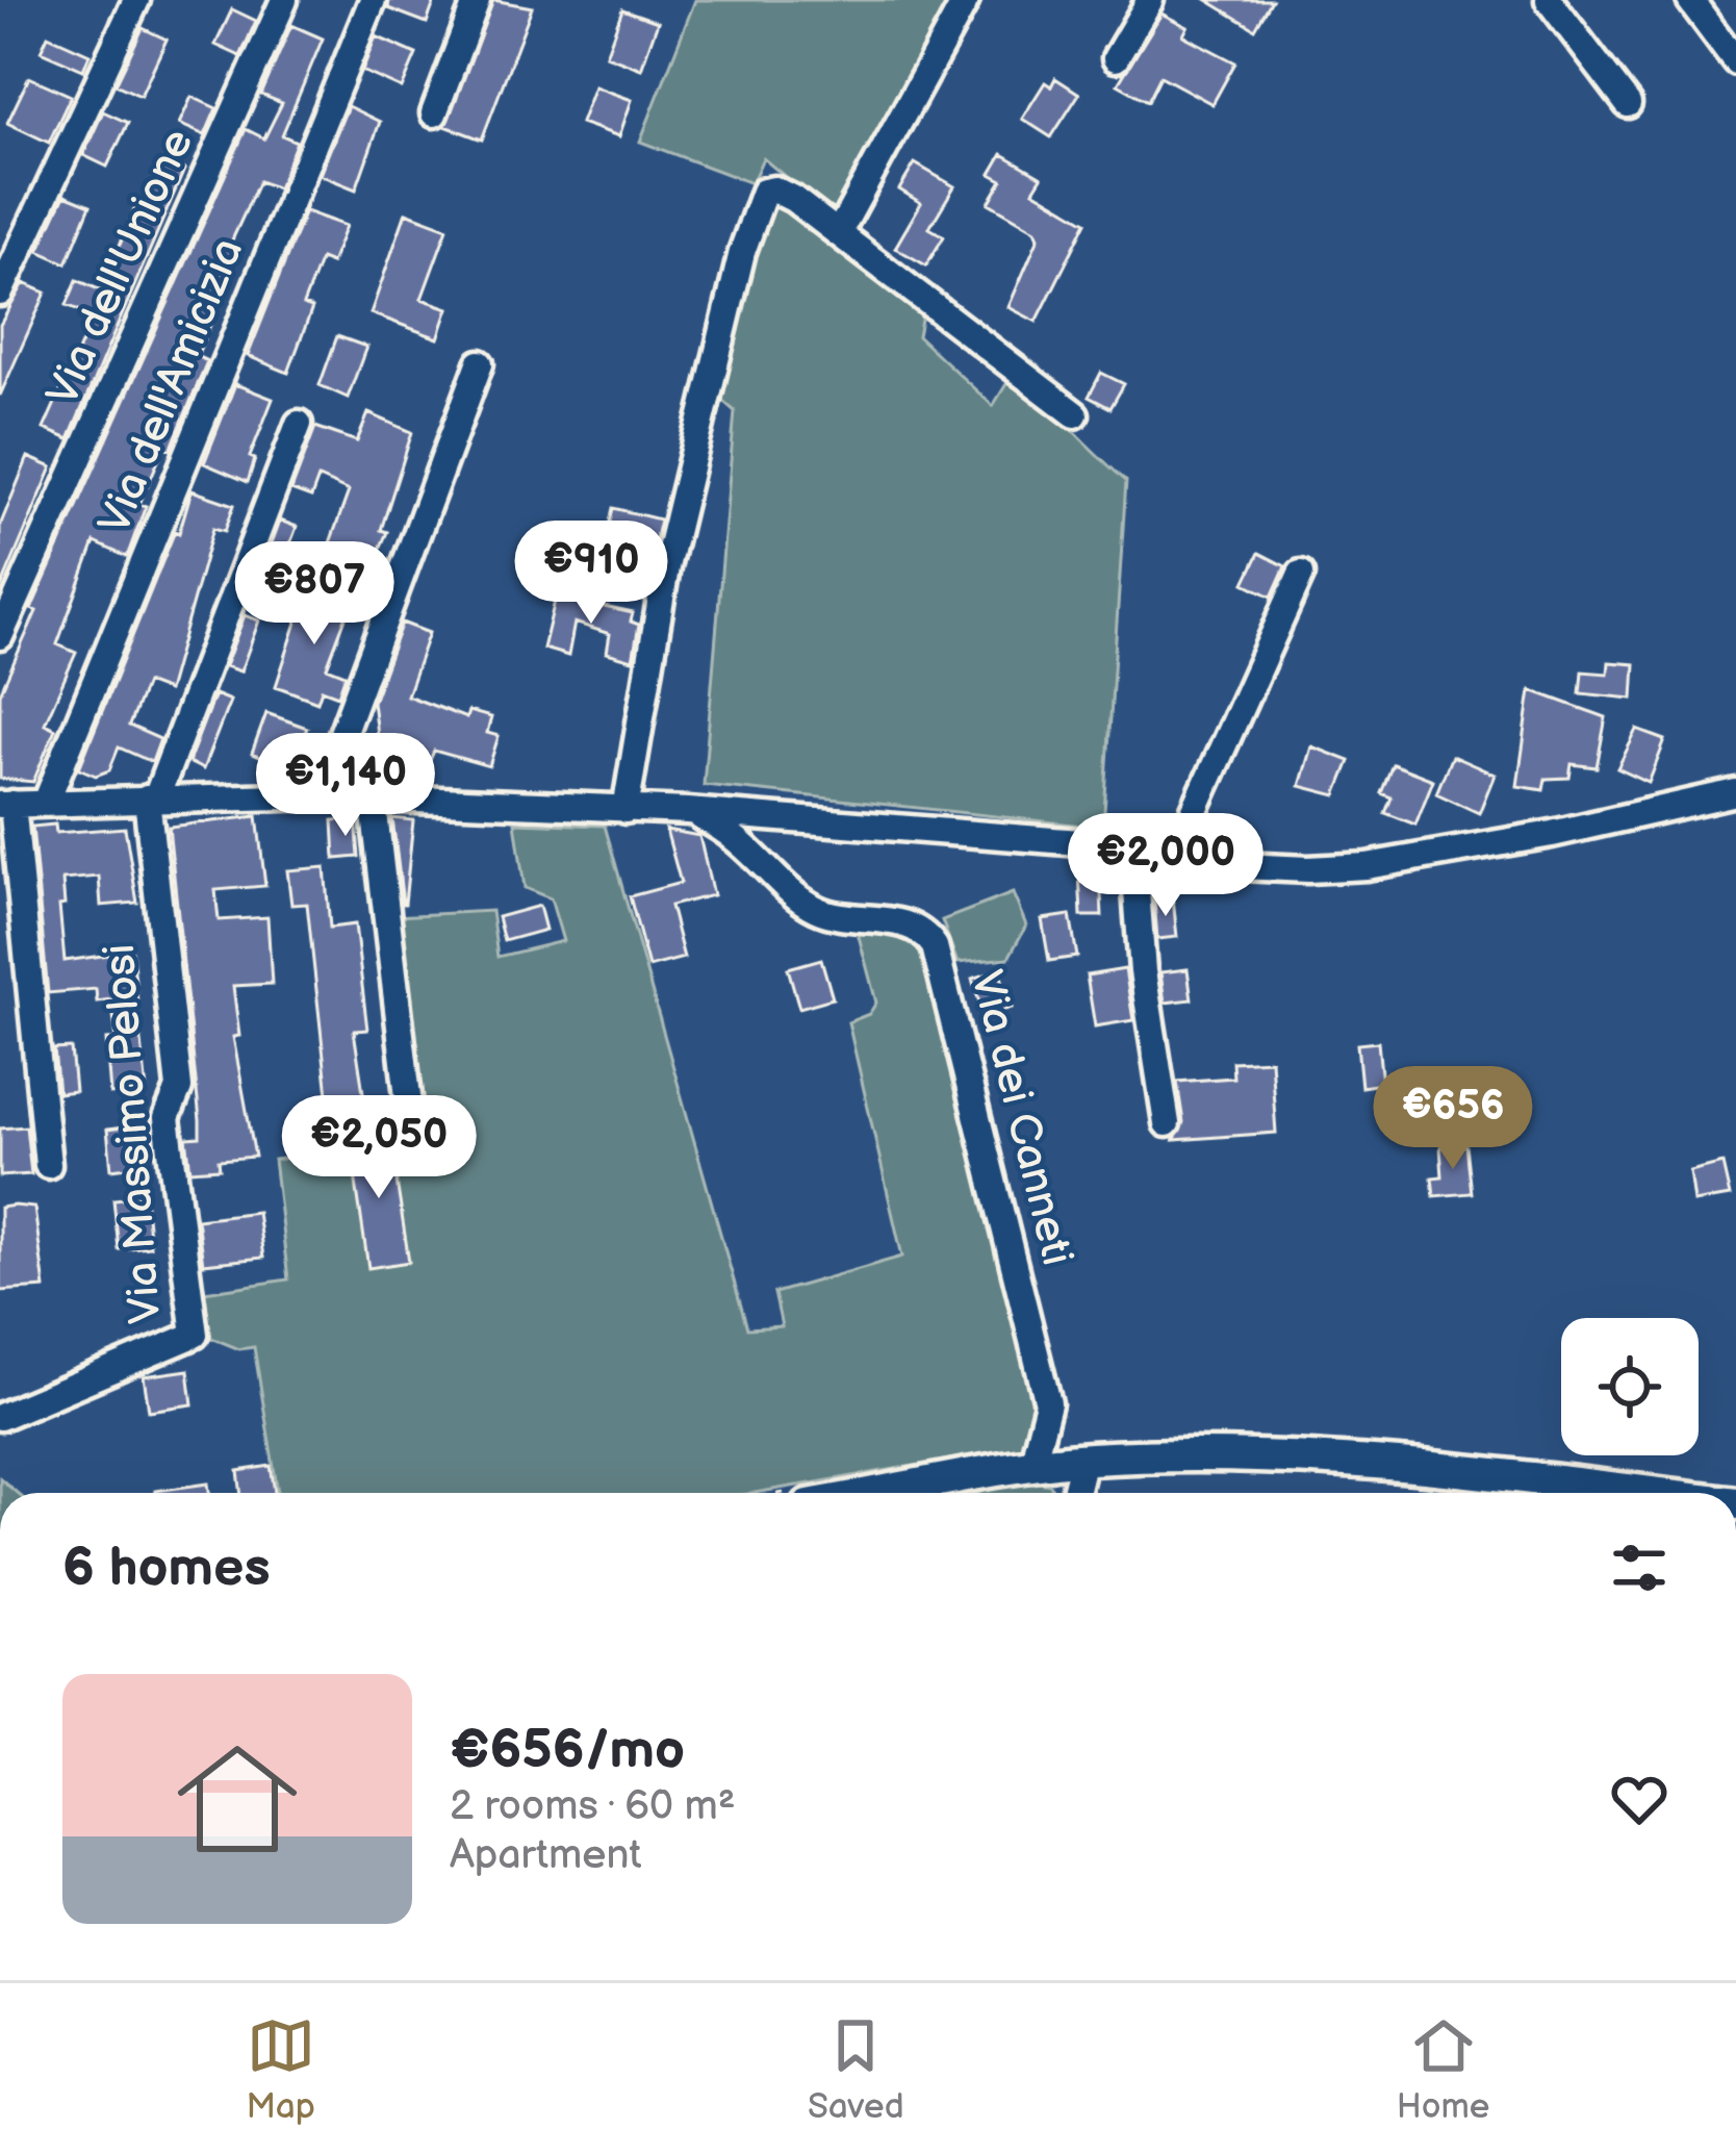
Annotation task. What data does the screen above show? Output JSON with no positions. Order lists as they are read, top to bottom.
{
  "streets": {
    "street": [
      "Via dell'Unione",
      "Via dell'Amicizia",
      "Via dei Canneti",
      "Via Massimo Pelosi"
    ]
  },
  "page": {
    "price": [
      "€910",
      "€807",
      "€1,140",
      "€2,000",
      "€656",
      "€2,050"
    ],
    "heading": "6 homes",
    "list": [
      {
        "name": "€656/mo",
        "note": "2 rooms · 60 m² · Apartment"
      }
    ],
    "tabs": ["Map", "Saved", "Home"]
  }
}
